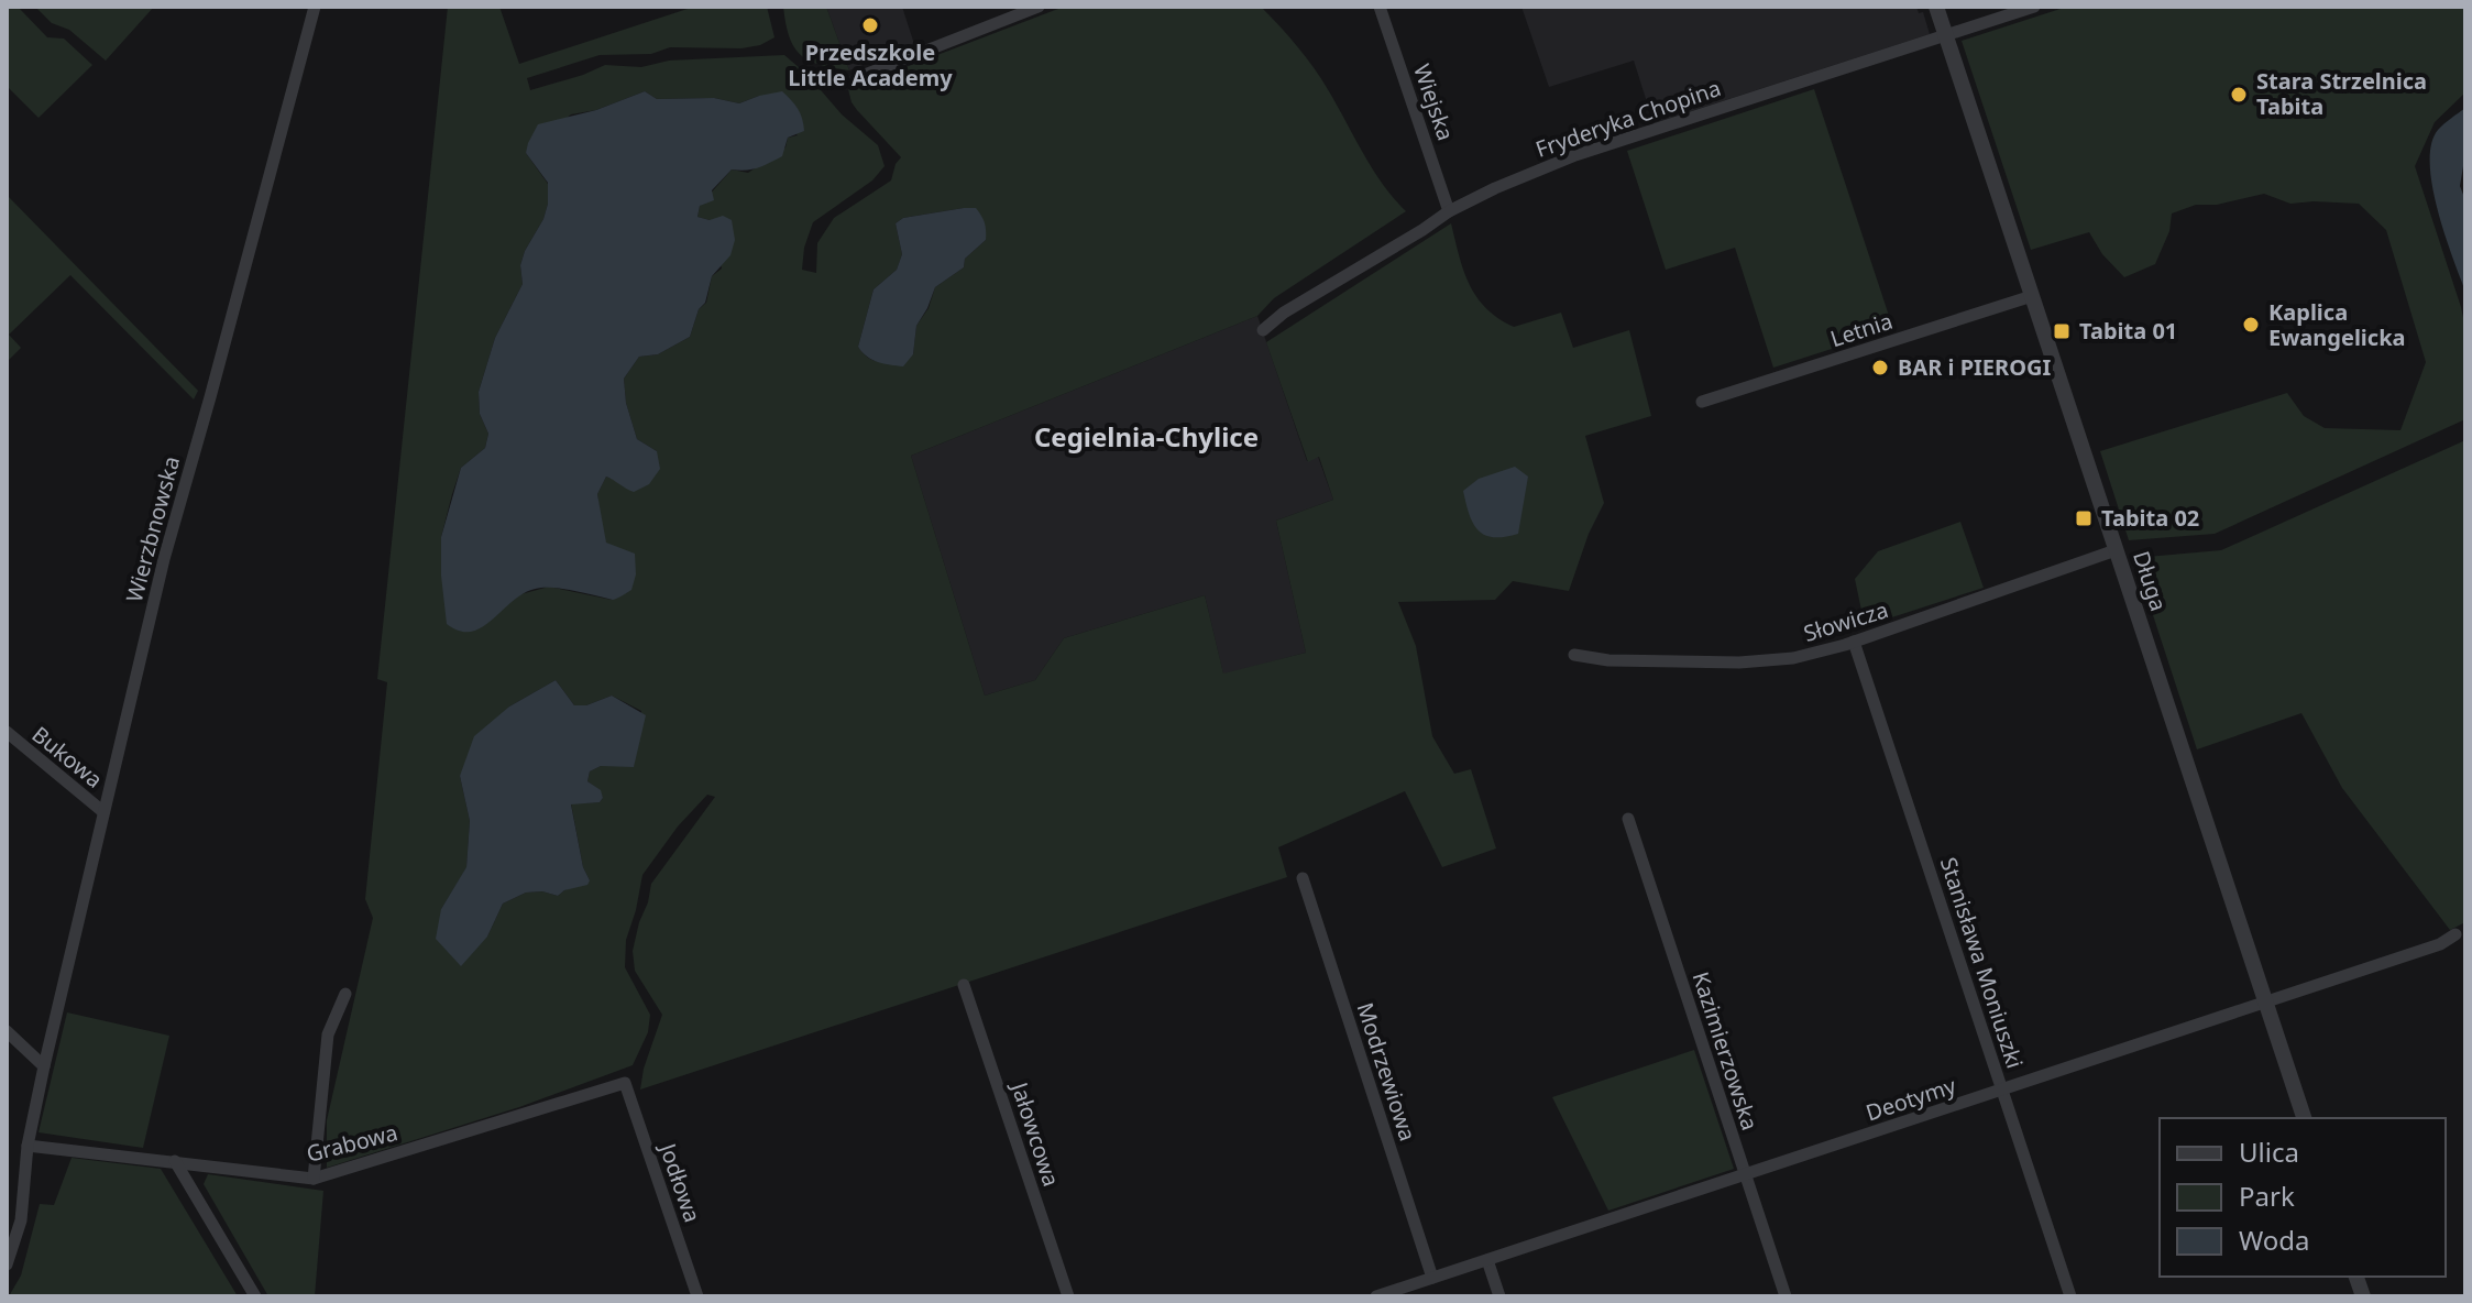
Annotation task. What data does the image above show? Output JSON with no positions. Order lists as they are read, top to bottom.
{
  "streets": {
    "street": [
      "Wiejska",
      "Fryderyka Chopina",
      "Letnia",
      "Wierzbnowska",
      "Długa",
      "Słowicza",
      "Bukowa",
      "Stanisława Moniuszki",
      "Kazimierzowska",
      "Modrzewiowa",
      "Deotymy",
      "Jałowcowa",
      "Grabowa",
      "Jodłowa"
    ]
  },
  "crossings": [
    ["Wiejska", "Fryderyka Chopina"],
    ["Fryderyka Chopina", "Długa"],
    ["Letnia", "Długa"],
    ["Wierzbnowska", "Bukowa"],
    ["Wierzbnowska", "Grabowa"],
    ["Długa", "Słowicza"],
    ["Długa", "Deotymy"],
    ["Słowicza", "Stanisława Moniuszki"],
    ["Stanisława Moniuszki", "Deotymy"],
    ["Kazimierzowska", "Deotymy"],
    ["Modrzewiowa", "Deotymy"],
    ["Grabowa", "Jodłowa"]
  ],
  "districts": ["Cegielnia-Chylice"],
  "places": {
    "other": [
      "Przedszkole Little Academy",
      "Stara Strzelnica Tabita",
      "Kaplica Ewangelicka",
      "BAR i PIEROGI"
    ],
    "transit": ["Tabita 01", "Tabita 02"]
  },
  "legend": ["Ulica", "Park", "Woda"]
}
